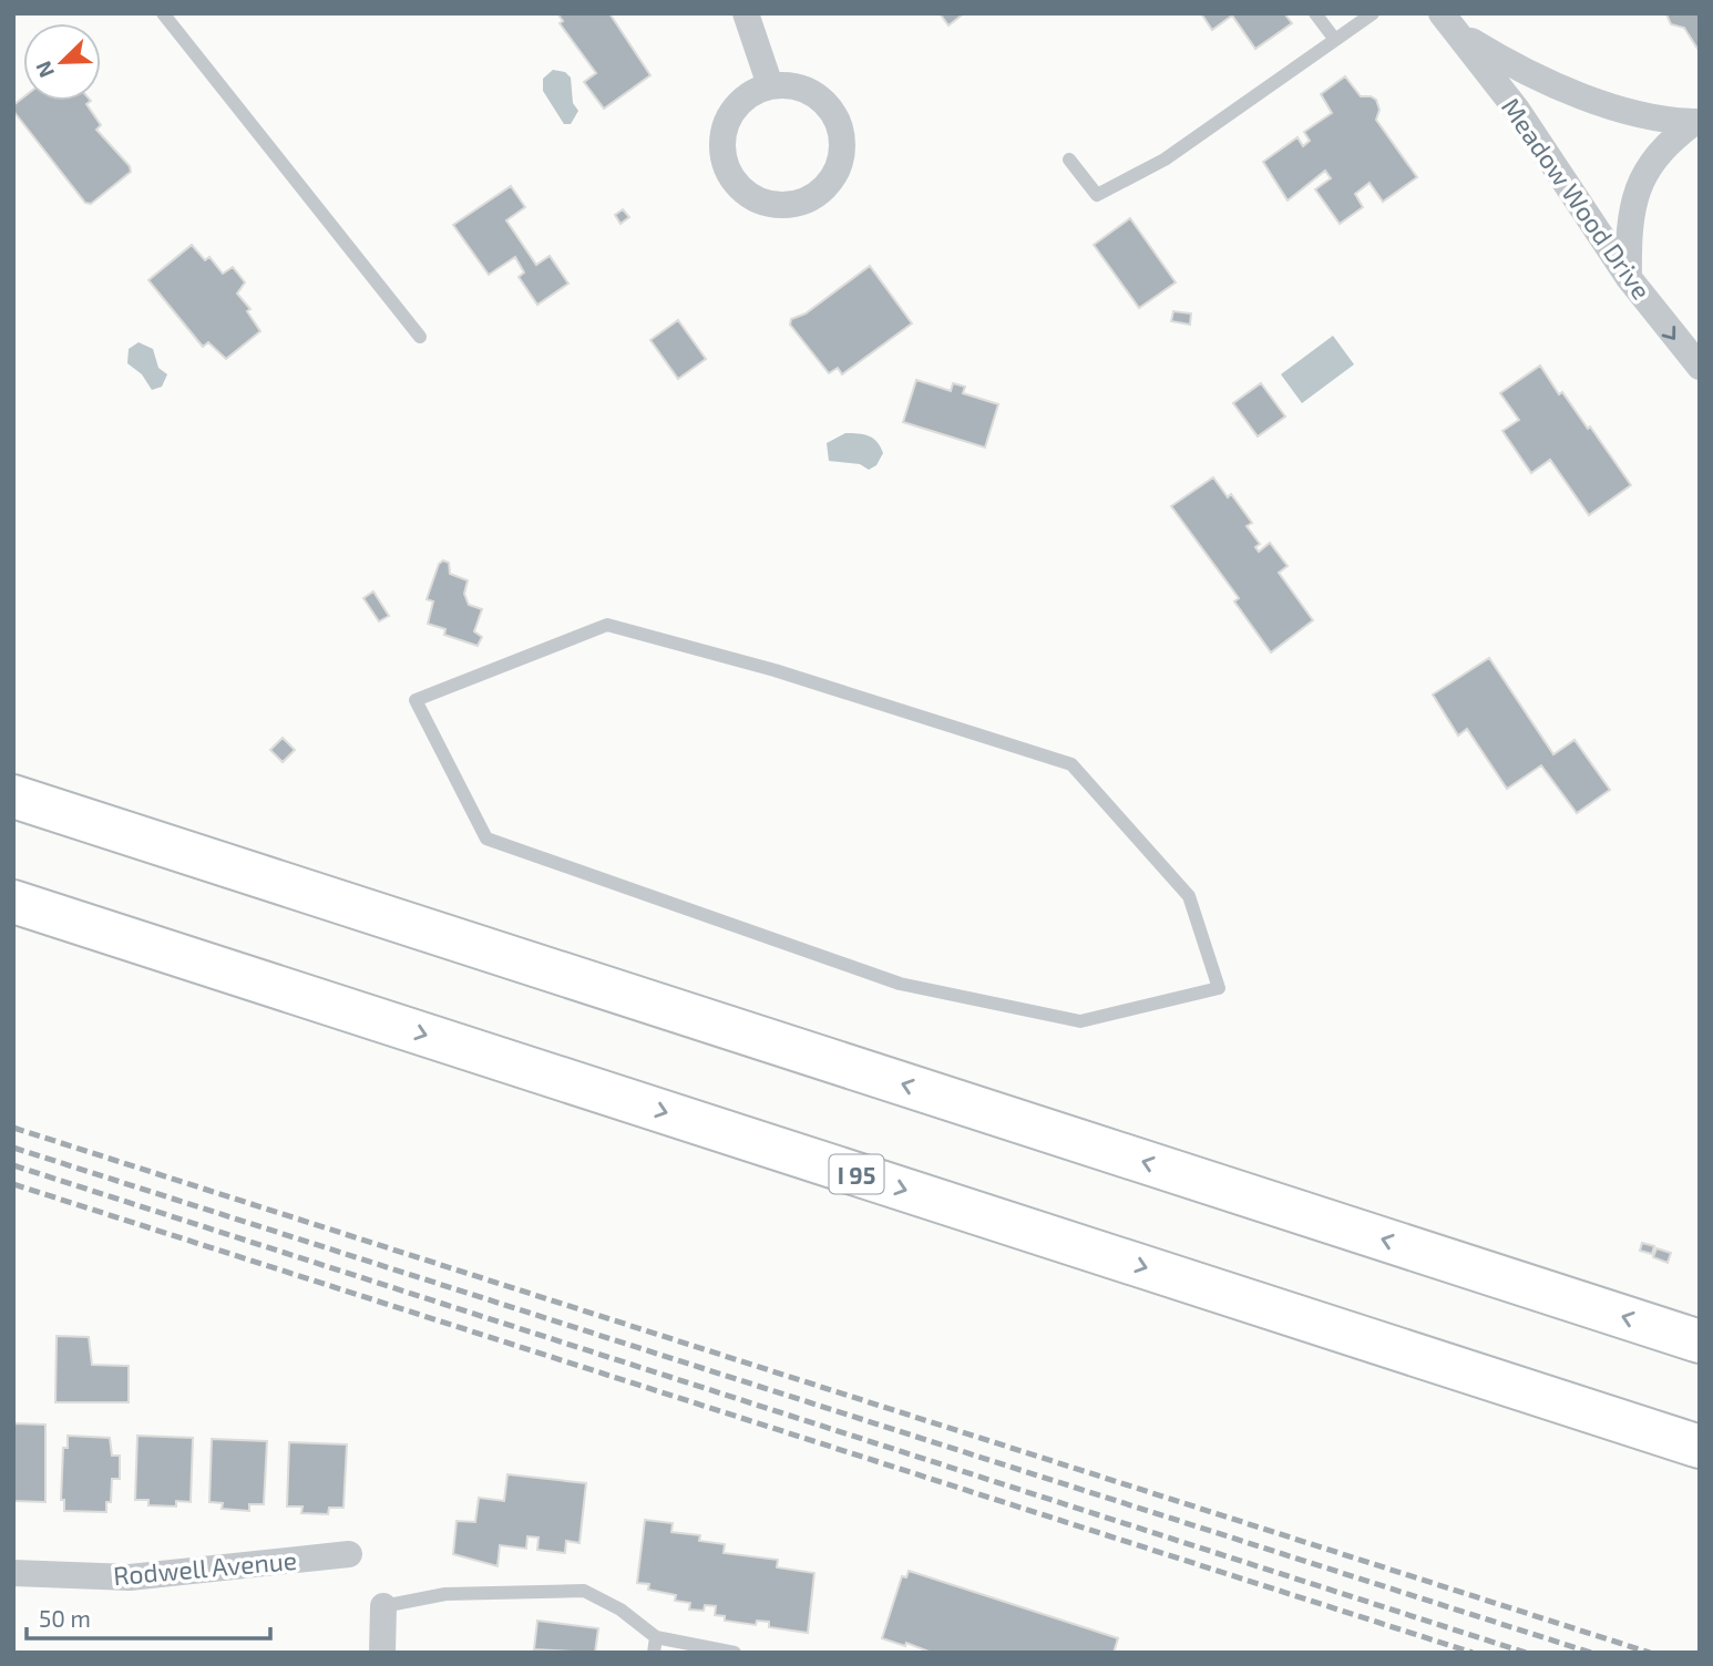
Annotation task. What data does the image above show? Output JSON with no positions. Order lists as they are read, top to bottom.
{
  "streets": {
    "highway": ["I 95"],
    "street": ["Meadow Wood Drive", "Rodwell Avenue"]
  },
  "scale_bar": "50 m",
  "north": "bottom left"
}
